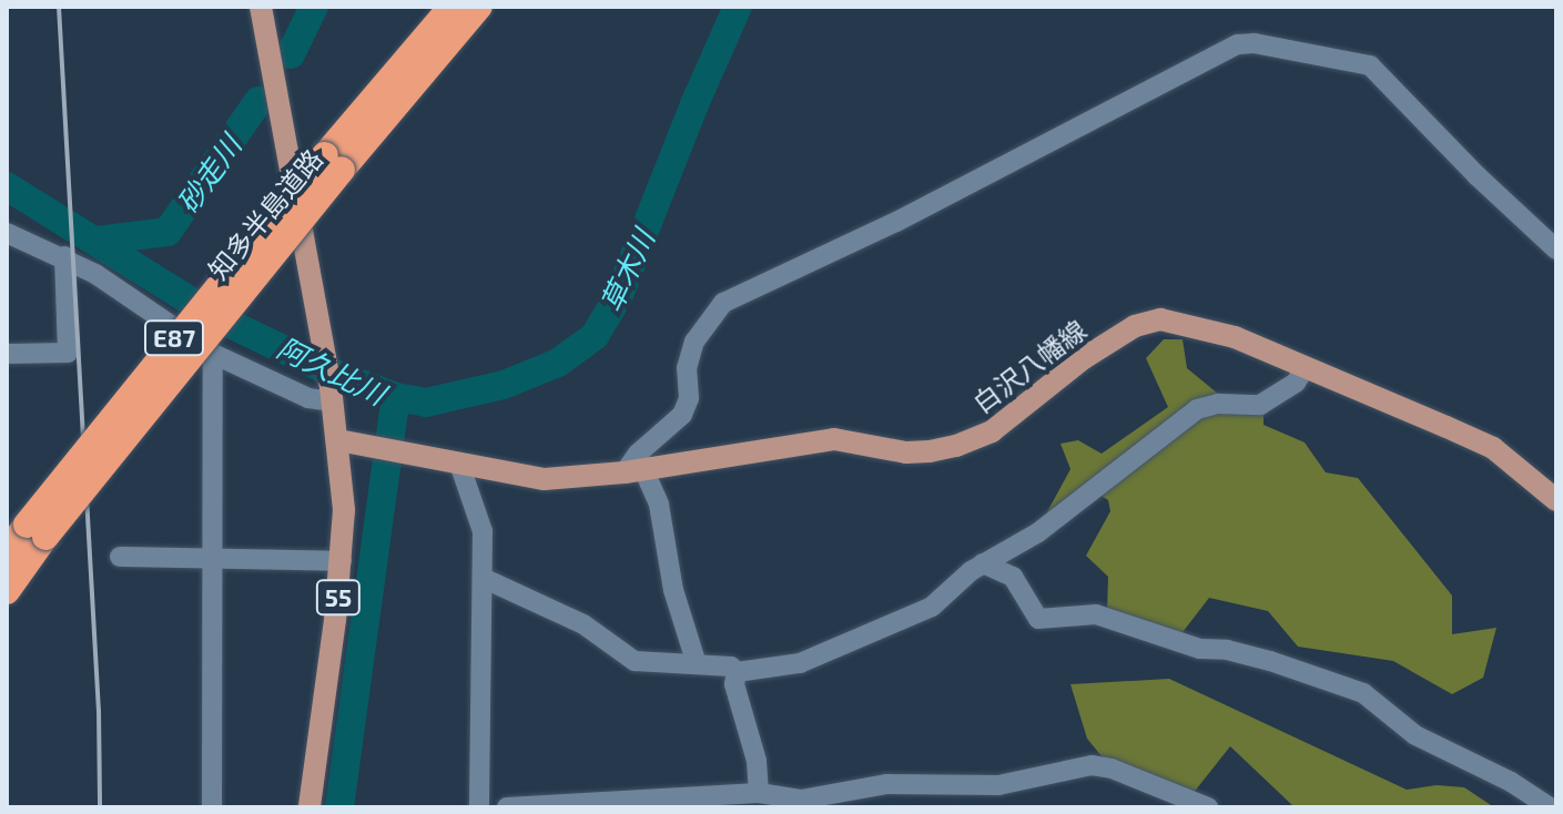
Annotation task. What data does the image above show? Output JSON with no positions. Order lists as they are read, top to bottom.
{
  "streets": {
    "highway": ["知多半島道路", "E87"],
    "main road": ["白沢八幡線", "55"]
  },
  "crossings": [
    ["白沢八幡線", "55"]
  ],
  "water": ["砂走川", "草木川", "阿久比川"]
}
